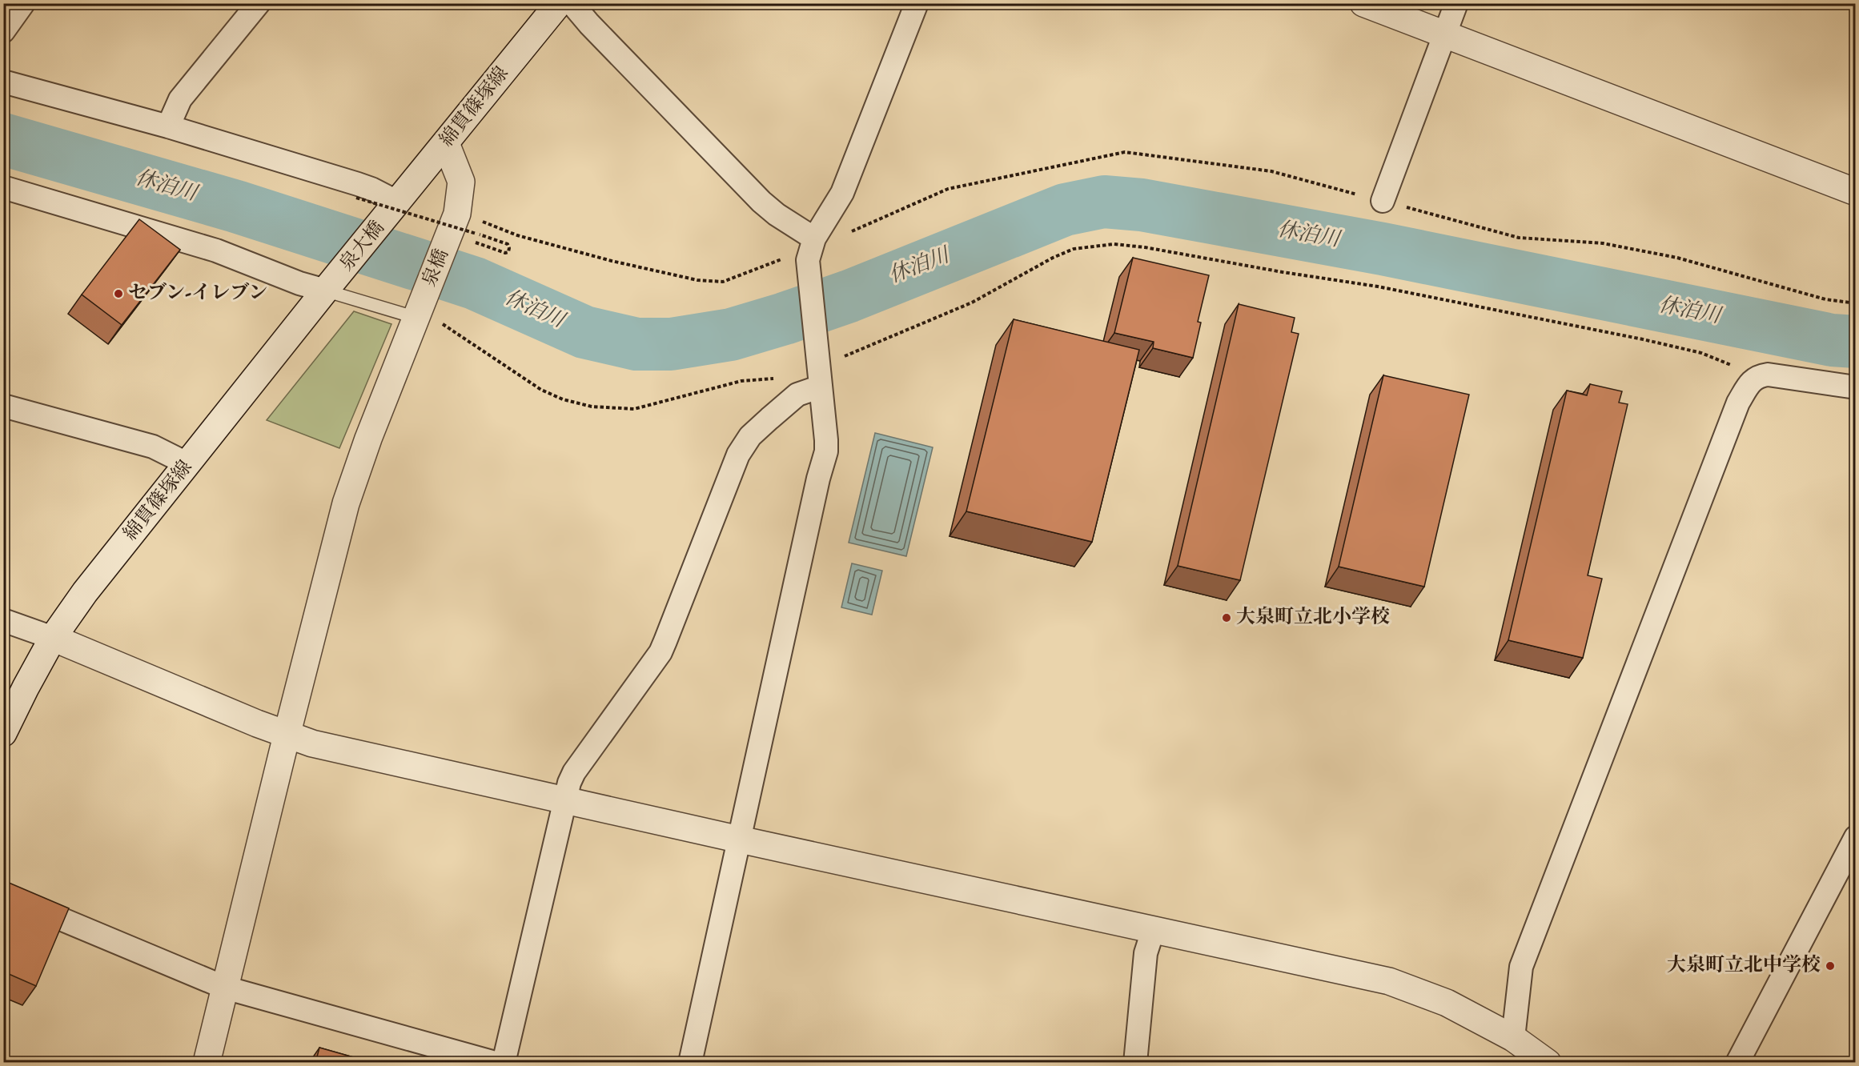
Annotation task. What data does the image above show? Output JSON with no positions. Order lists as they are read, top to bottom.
{
  "streets": {
    "street": ["綿貫篠塚線", "泉大橋", "泉橋"]
  },
  "crossings": [
    ["綿貫篠塚線", "泉大橋"],
    ["綿貫篠塚線", "泉橋"]
  ],
  "water": ["休泊川"],
  "places": ["セブン-イレブン", "大泉町立北小学校", "大泉町立北中学校"]
}
